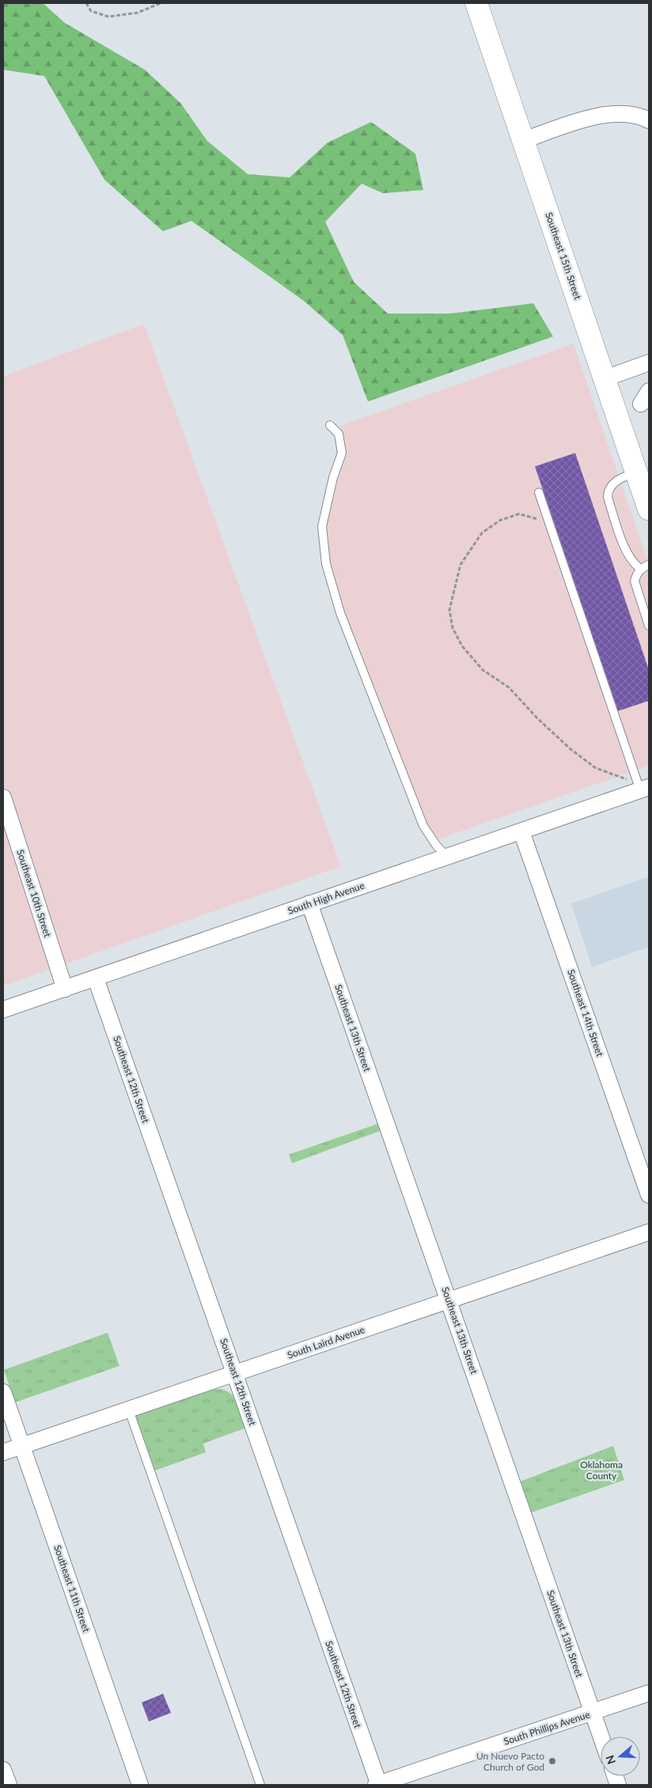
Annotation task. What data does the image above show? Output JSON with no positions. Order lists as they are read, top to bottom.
{
  "streets": {
    "main road": ["Southeast 15th Street"],
    "street": [
      "Southeast 10th Street",
      "South High Avenue",
      "Southeast 14th Street",
      "Southeast 13th Street",
      "Southeast 12th Street",
      "South Laird Avenue",
      "Southeast 11th Street",
      "South Phillips Avenue"
    ]
  },
  "crossings": [
    ["Southeast 10th Street", "South High Avenue"],
    ["South High Avenue", "Southeast 14th Street"],
    ["South High Avenue", "Southeast 13th Street"],
    ["South High Avenue", "Southeast 12th Street"],
    ["Southeast 13th Street", "South Laird Avenue"],
    ["Southeast 13th Street", "South Phillips Avenue"],
    ["Southeast 12th Street", "South Laird Avenue"],
    ["Southeast 12th Street", "South Phillips Avenue"],
    ["South Laird Avenue", "Southeast 11th Street"]
  ],
  "parks": ["Oklahoma County"],
  "places": ["Un Nuevo Pacto Church of God"],
  "north": "left"
}
